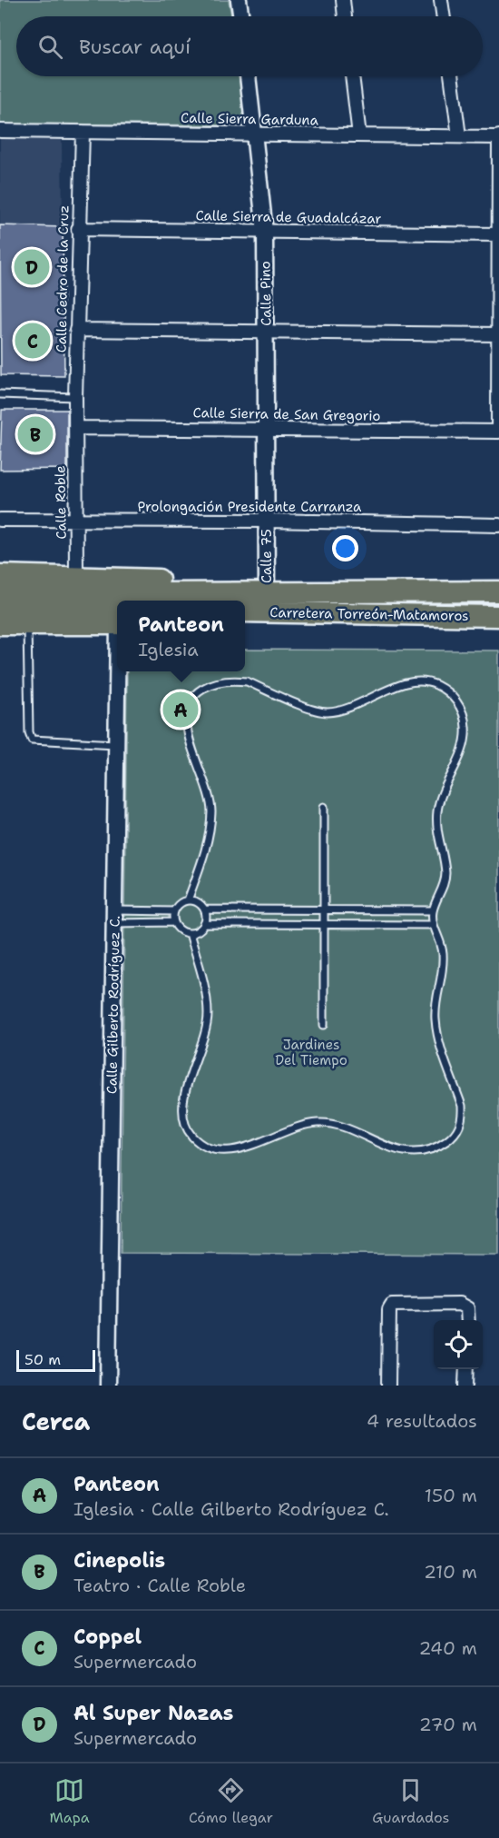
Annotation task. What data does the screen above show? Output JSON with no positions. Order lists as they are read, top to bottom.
{
  "streets": {
    "highway": ["Carretera Torreón-Matamoros"],
    "street": [
      "Calle Sierra Garduna",
      "Calle Sierra de Guadalcázar",
      "Calle Cedro de la Cruz",
      "Calle Pino",
      "Calle Sierra de San Gregorio",
      "Calle Roble",
      "Prolongación Presidente Carranza",
      "Calle 75",
      "Calle Gilberto Rodríguez C."
    ]
  },
  "crossings": [
    ["Calle Sierra Garduna", "Calle Cedro de la Cruz"],
    ["Calle Sierra Garduna", "Calle Pino"],
    ["Calle Sierra de Guadalcázar", "Calle Cedro de la Cruz"],
    ["Calle Sierra de Guadalcázar", "Calle Pino"],
    ["Calle Cedro de la Cruz", "Calle Sierra de San Gregorio"],
    ["Calle Cedro de la Cruz", "Calle Roble"],
    ["Calle Pino", "Calle Sierra de San Gregorio"],
    ["Calle Pino", "Prolongación Presidente Carranza"],
    ["Calle Pino", "Calle 75"],
    ["Calle Sierra de San Gregorio", "Calle Roble"],
    ["Calle Roble", "Prolongación Presidente Carranza"],
    ["Prolongación Presidente Carranza", "Calle 75"]
  ],
  "parks": ["Jardines Del Tiempo"],
  "scale_bar": "50 m",
  "page": {
    "search": "Buscar aquí",
    "pins": [
      "D",
      "C",
      "B",
      "A"
    ],
    "popup": ["Panteon", "Iglesia"],
    "scale": "50 m",
    "heading": ["Cerca", "4 resultados"],
    "list": [
      {
        "mark": "A",
        "name": "Panteon",
        "note": "Iglesia · Calle Gilberto Rodríguez C.",
        "value": "150 m"
      },
      {
        "mark": "B",
        "name": "Cinepolis",
        "note": "Teatro · Calle Roble",
        "value": "210 m"
      },
      {
        "mark": "C",
        "name": "Coppel",
        "note": "Supermercado",
        "value": "240 m"
      },
      {
        "mark": "D",
        "name": "Al Super Nazas",
        "note": "Supermercado",
        "value": "270 m"
      }
    ],
    "nav": ["Mapa", "Cómo llegar", "Guardados"]
  }
}
